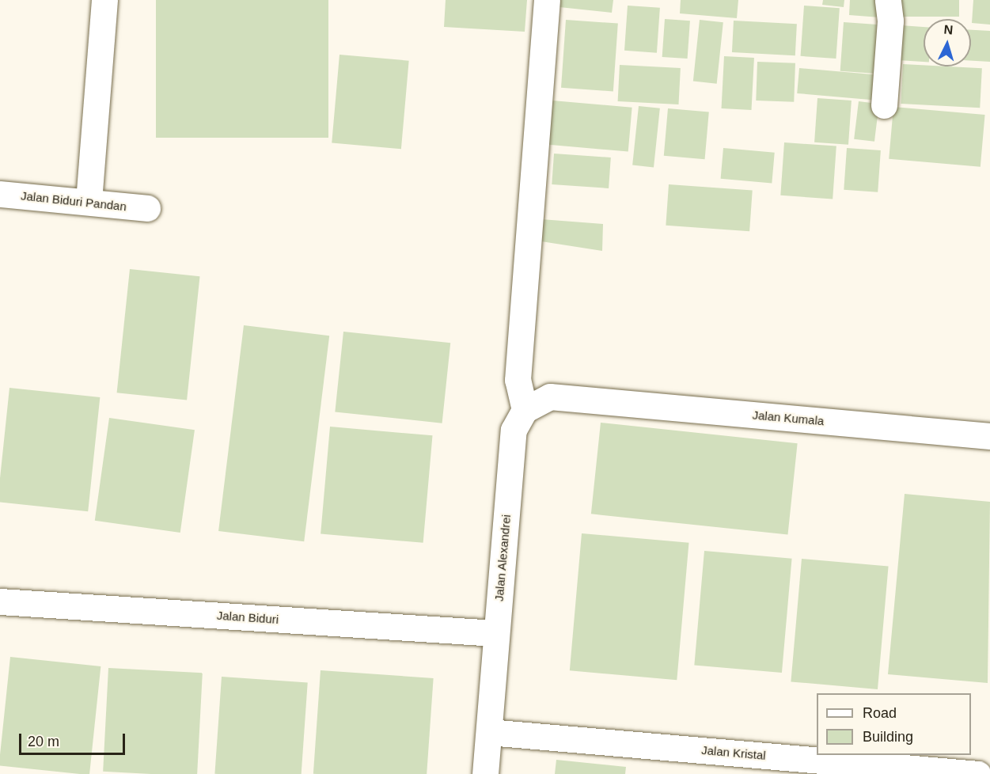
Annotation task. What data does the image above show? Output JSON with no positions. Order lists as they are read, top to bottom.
{
  "streets": {
    "street": [
      "Jalan Biduri Pandan",
      "Jalan Kumala",
      "Jalan Alexandrei",
      "Jalan Biduri",
      "Jalan Kristal"
    ]
  },
  "crossings": [
    ["Jalan Kumala", "Jalan Alexandrei"],
    ["Jalan Alexandrei", "Jalan Biduri"],
    ["Jalan Alexandrei", "Jalan Kristal"]
  ],
  "legend": ["Road", "Building"],
  "scale_bar": "20 m",
  "north": "top"
}
